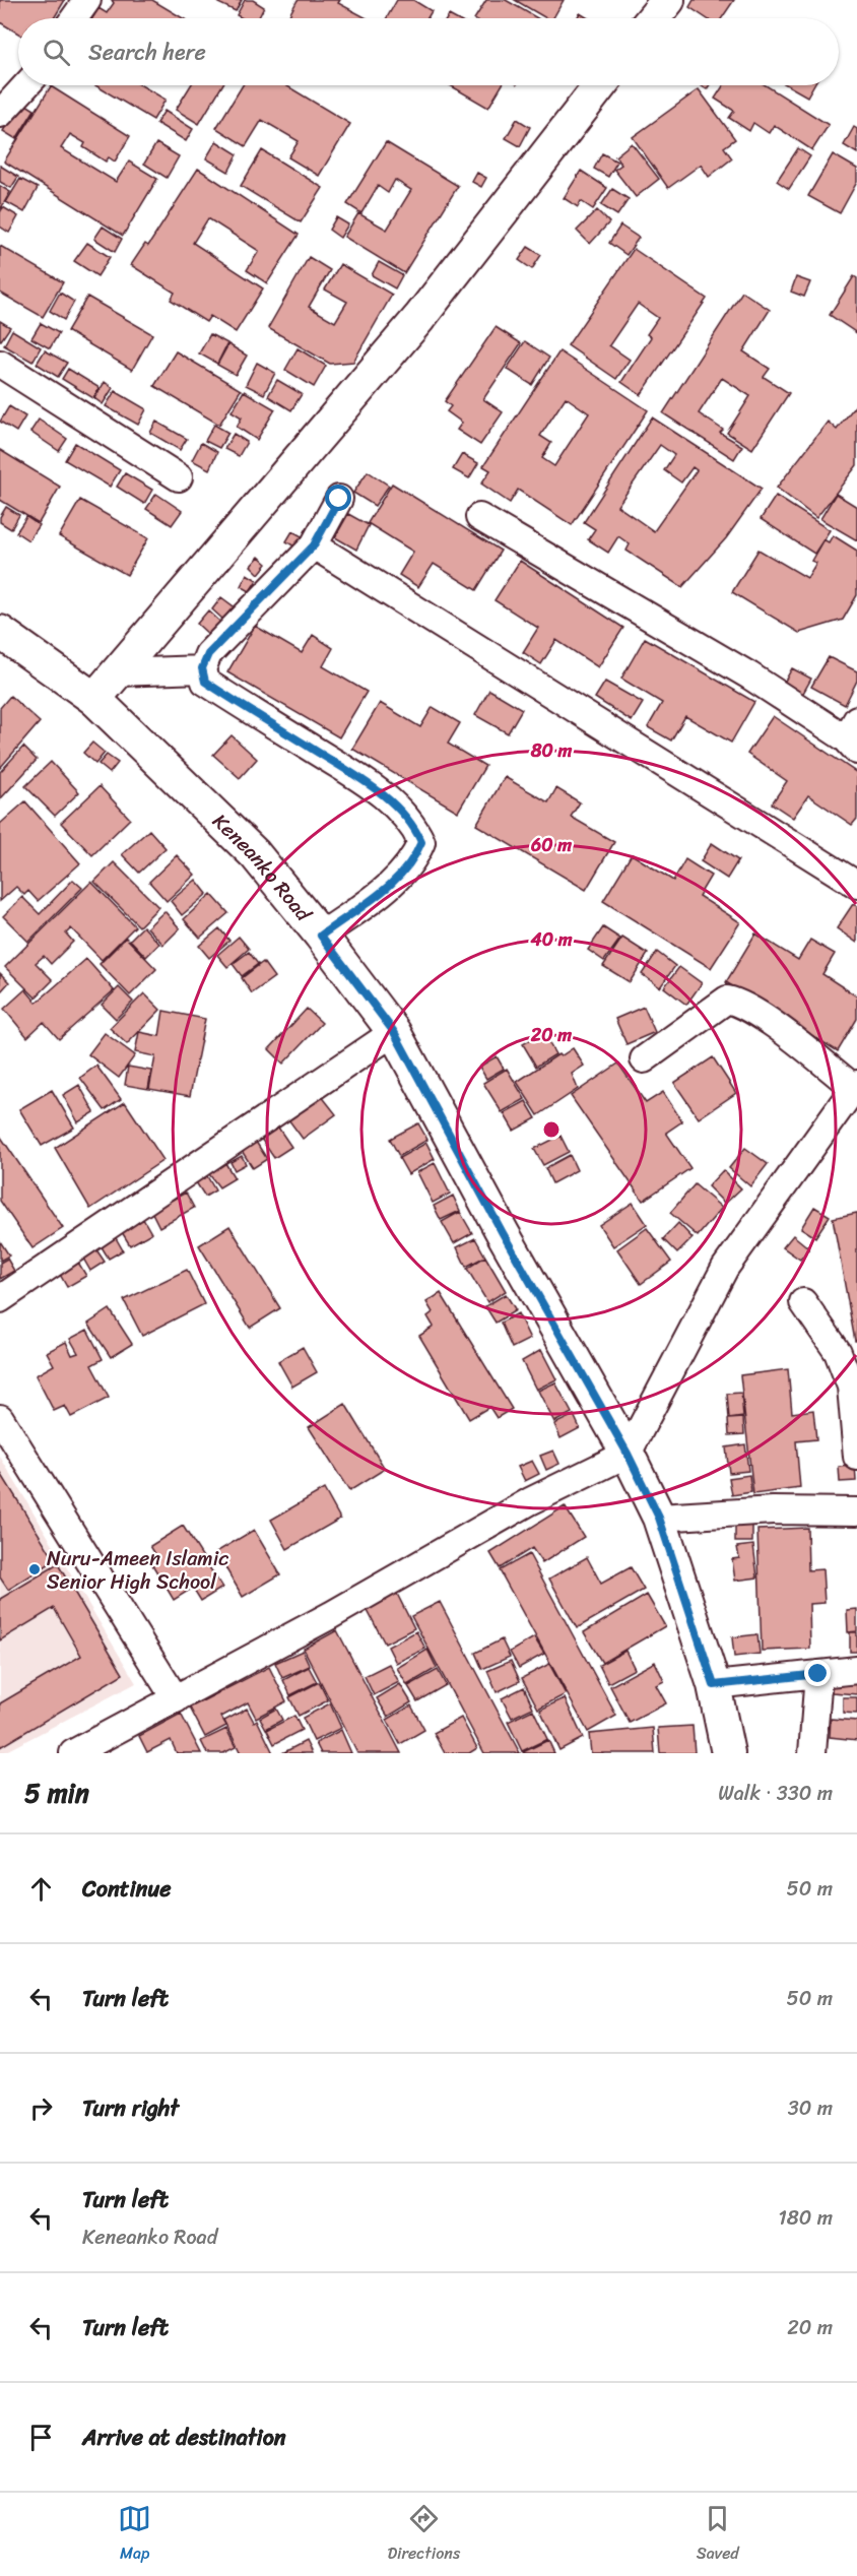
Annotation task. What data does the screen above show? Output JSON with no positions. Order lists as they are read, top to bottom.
{
  "streets": {
    "street": ["Keneanko Road"]
  },
  "places": ["Nuru-Ameen Islamic Senior High School"],
  "page": {
    "search": "Search here",
    "heading": ["5 min", "Walk · 330 m"],
    "list": [
      ["Continue", "50 m"],
      ["Turn left", "50 m"],
      ["Turn right", "30 m"],
      ["Turn left", "Keneanko Road", "180 m"],
      ["Turn left", "20 m"],
      "Arrive at destination"
    ],
    "nav": ["Map", "Directions", "Saved"]
  },
  "rings": [
    "80 m",
    "60 m",
    "40 m",
    "20 m"
  ]
}
